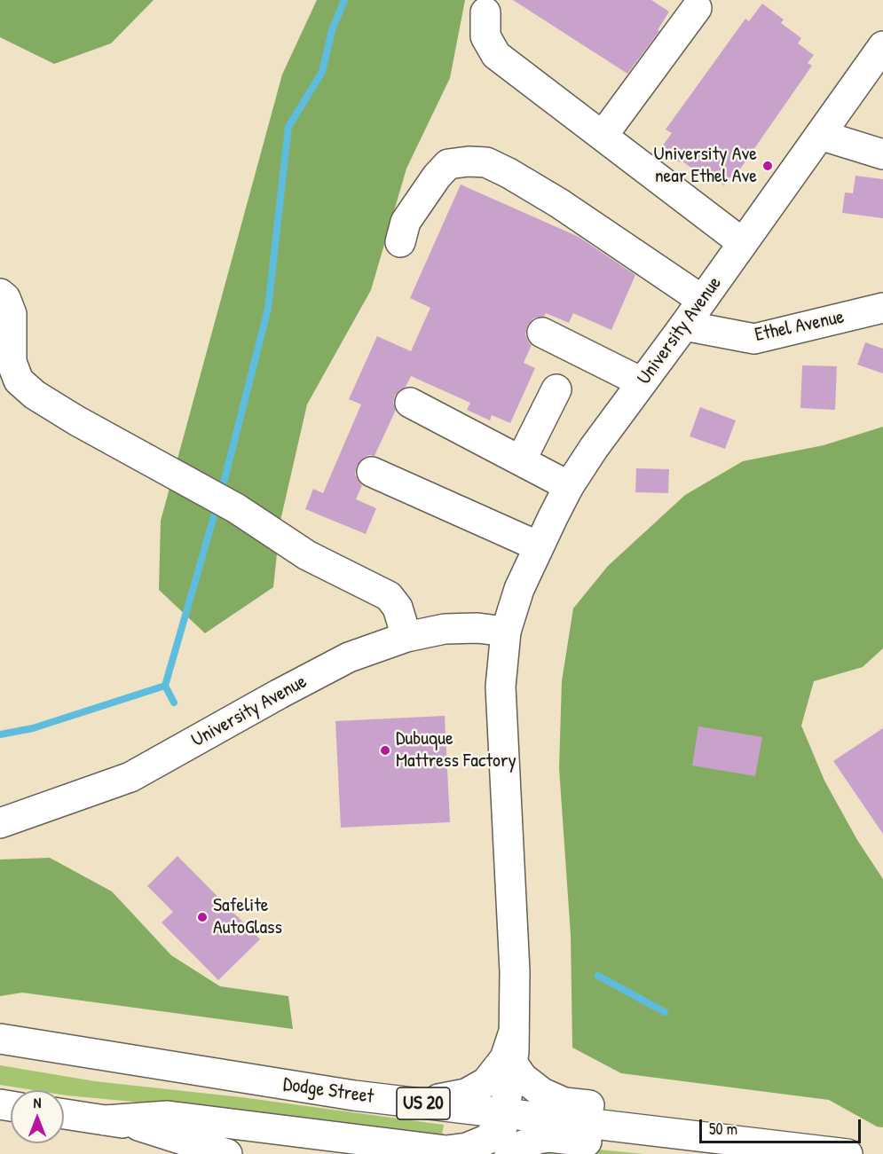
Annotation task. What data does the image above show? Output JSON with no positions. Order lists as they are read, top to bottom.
{
  "streets": {
    "main road": [
      "Ethel Avenue",
      "University Avenue",
      "Dodge Street",
      "US 20"
    ]
  },
  "crossings": [
    ["Ethel Avenue", "University Avenue"],
    ["University Avenue", "Dodge Street"]
  ],
  "places": ["University Ave near Ethel Ave", "Dubuque Mattress Factory", "Safelite AutoGlass"],
  "scale_bar": "50 m",
  "north": "top"
}
